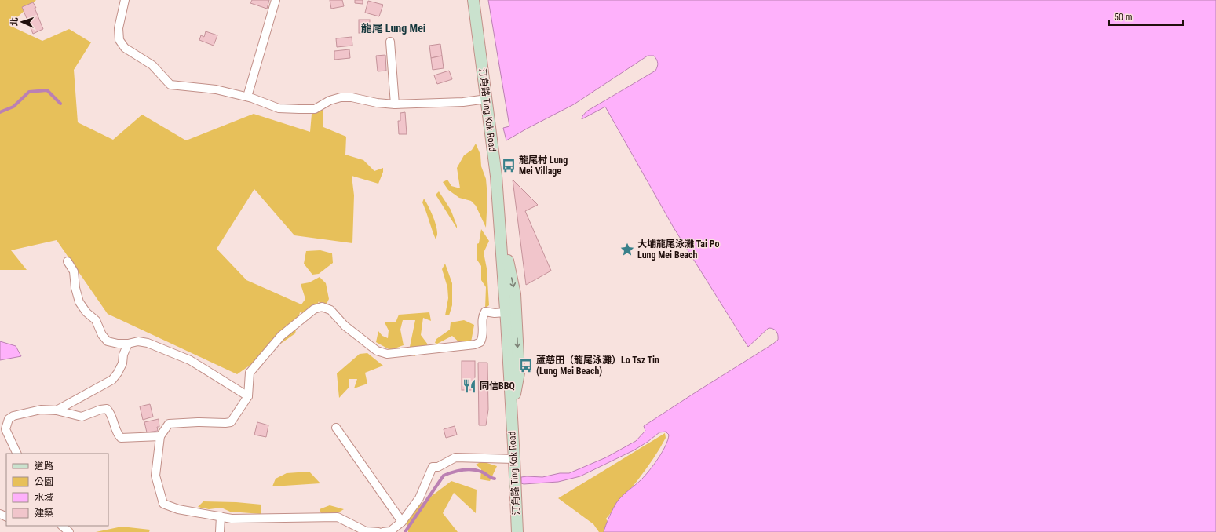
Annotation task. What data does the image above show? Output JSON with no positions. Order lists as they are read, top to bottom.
{
  "streets": {
    "main road": ["汀角路 Ting Kok Road"]
  },
  "districts": ["龍尾 Lung Mei"],
  "places": {
    "bus stop": ["龍尾村 Lung Mei Village", "蘆慈田（龍尾泳灘）Lo Tsz Tin (Lung Mei Beach)"],
    "place": ["大埔龍尾泳灘 Tai Po Lung Mei Beach"],
    "restaurant": ["同信BBQ"]
  },
  "legend": [
    "道路",
    "公園",
    "水域",
    "建築"
  ],
  "scale_bar": "50 m",
  "north": "left"
}
